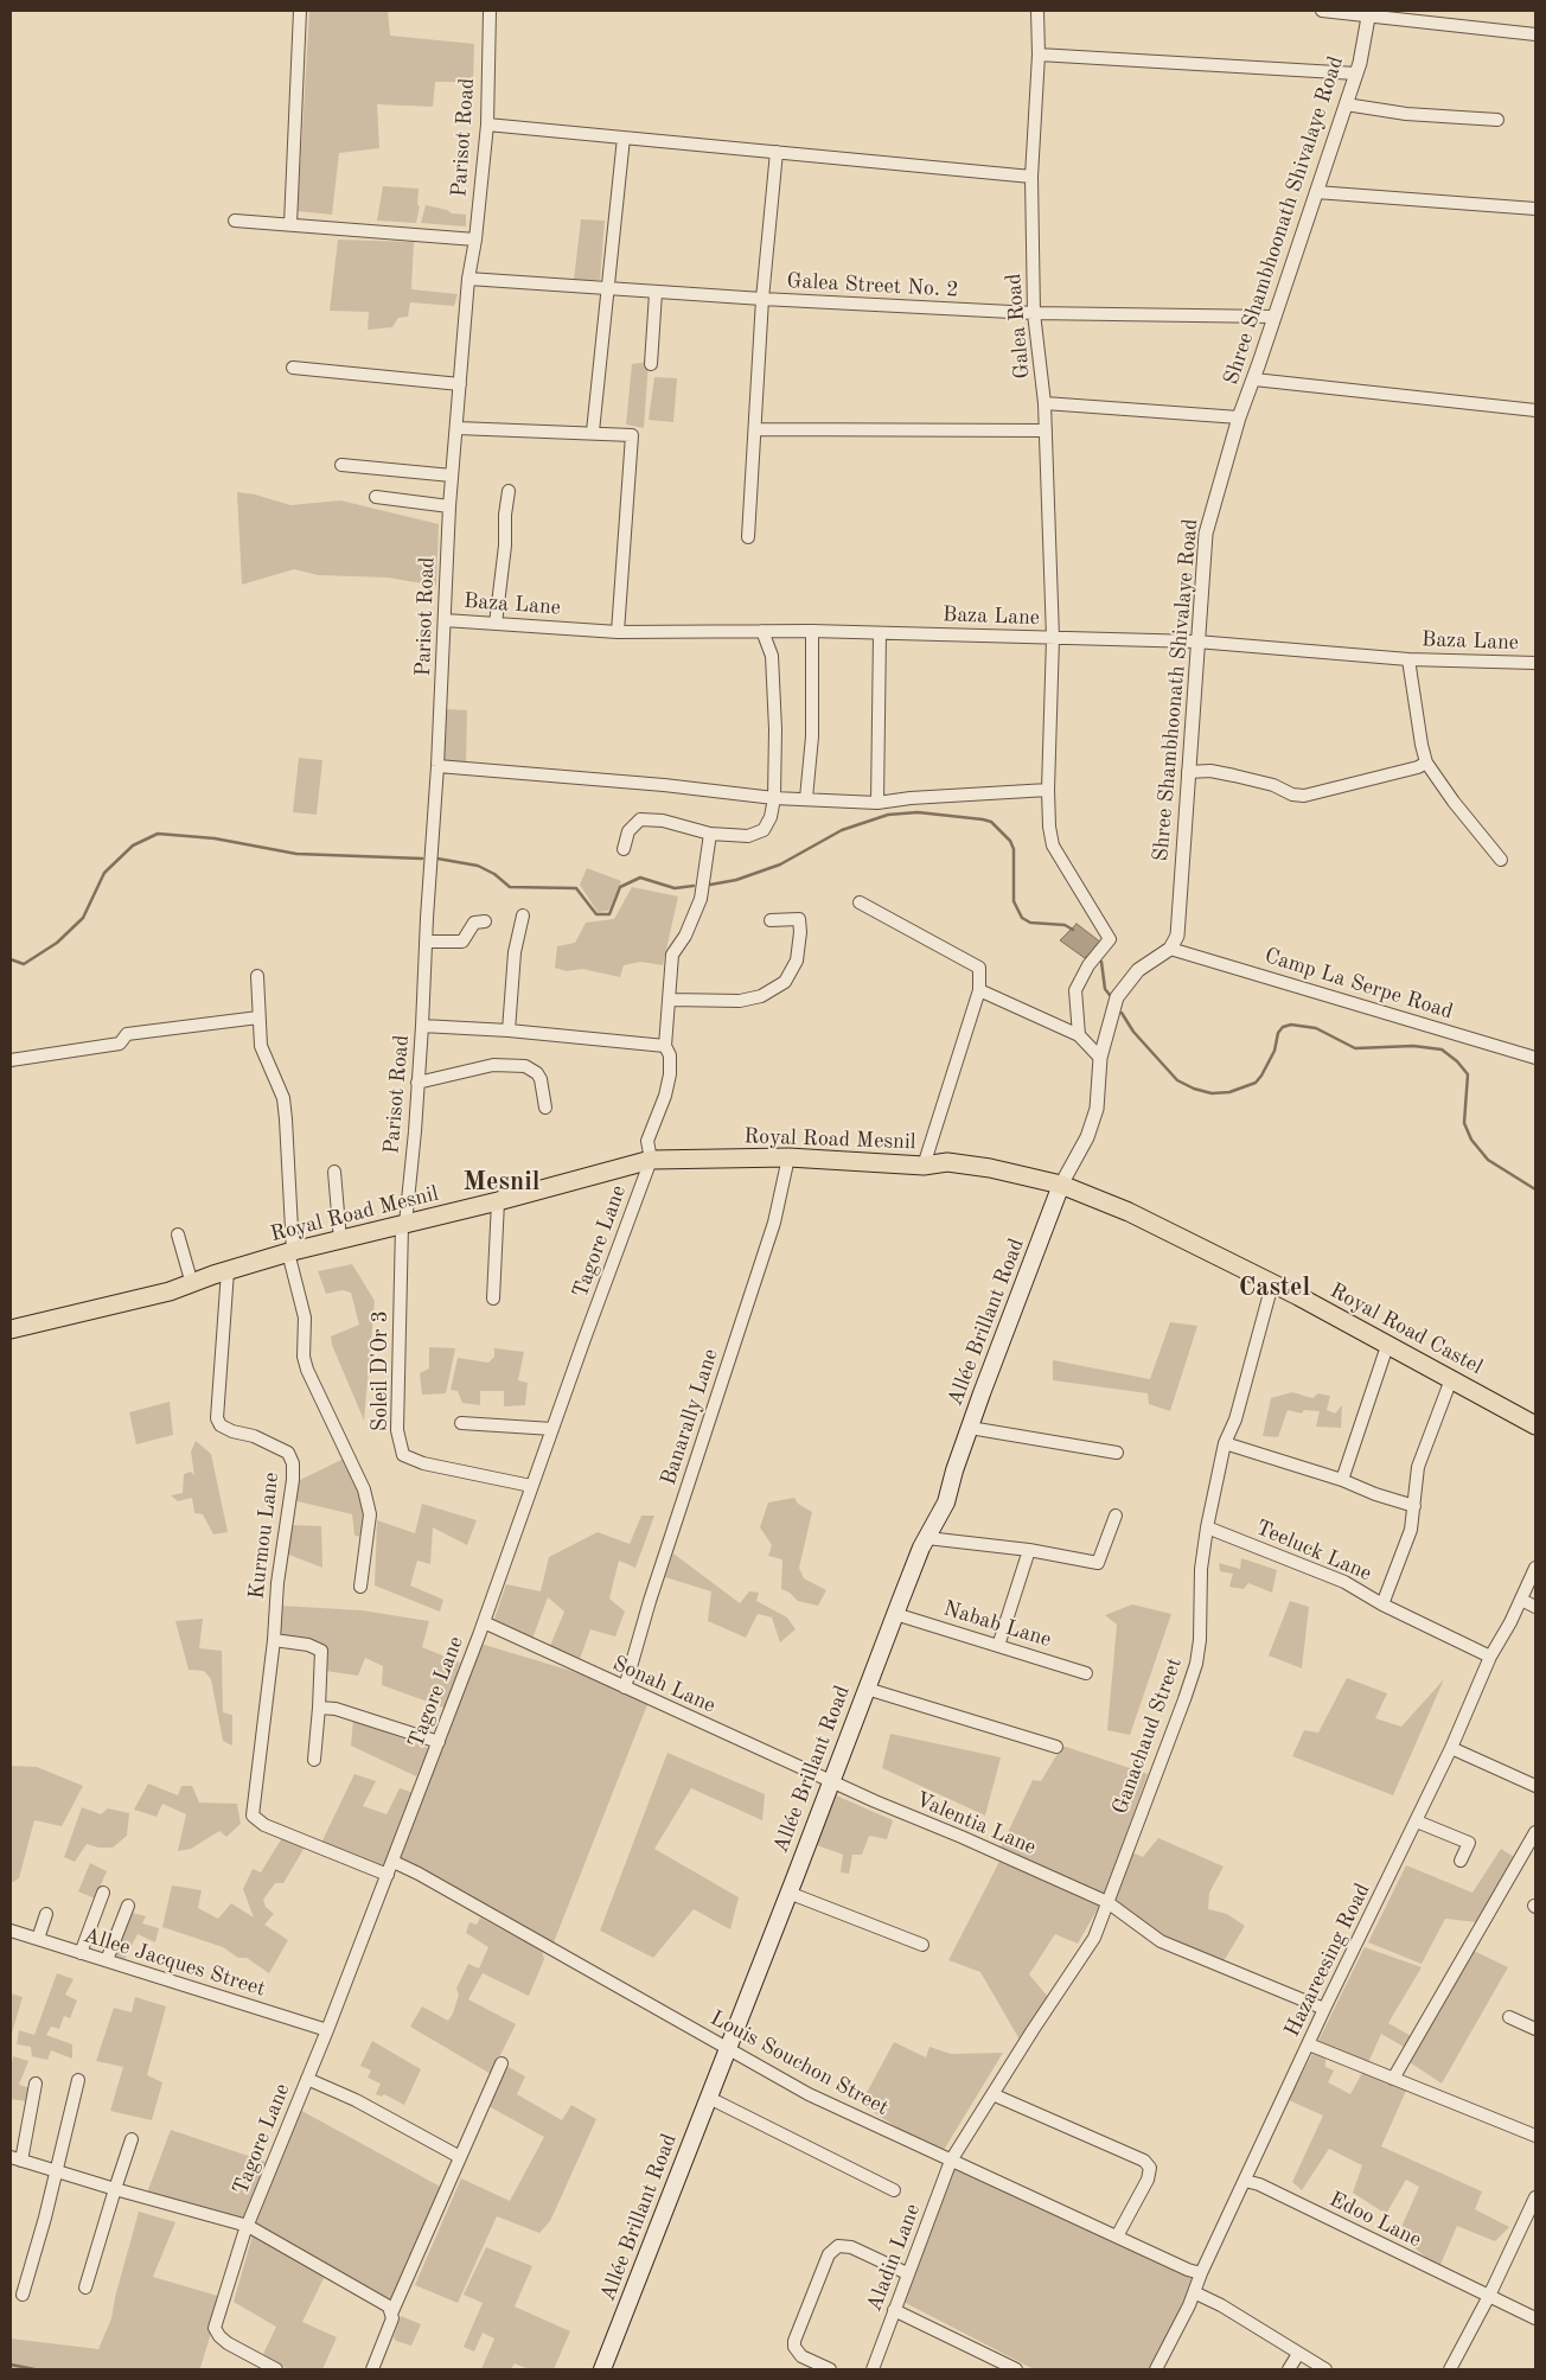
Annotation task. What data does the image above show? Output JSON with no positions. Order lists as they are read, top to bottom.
{
  "streets": {
    "main road": ["Royal Road Mesnil", "Allée Brillant Road", "Royal Road Castel"],
    "street": [
      "Parisot Road",
      "Shree Shambhoonath Shivalaye Road",
      "Galea Street No. 2",
      "Galea Road",
      "Baza Lane",
      "Camp La Serpe Road",
      "Tagore Lane",
      "Soleil D'Or 3",
      "Banarally Lane",
      "Kurmou Lane",
      "Teeluck Lane",
      "Nabab Lane",
      "Sonah Lane",
      "Ganachaud Street",
      "Valentia Lane",
      "Hazareesing Road",
      "Allee Jacques Street",
      "Louis Souchon Street",
      "Edoo Lane",
      "Aladin Lane"
    ]
  },
  "crossings": [
    ["Parisot Road", "Galea Street No. 2"],
    ["Parisot Road", "Baza Lane"],
    ["Parisot Road", "Royal Road Mesnil"],
    ["Parisot Road", "Soleil D'Or 3"],
    ["Shree Shambhoonath Shivalaye Road", "Galea Street No. 2"],
    ["Shree Shambhoonath Shivalaye Road", "Baza Lane"],
    ["Shree Shambhoonath Shivalaye Road", "Camp La Serpe Road"],
    ["Galea Street No. 2", "Galea Road"],
    ["Galea Road", "Baza Lane"],
    ["Royal Road Mesnil", "Tagore Lane"],
    ["Royal Road Mesnil", "Allée Brillant Road"],
    ["Royal Road Mesnil", "Royal Road Castel"],
    ["Royal Road Mesnil", "Soleil D'Or 3"],
    ["Royal Road Mesnil", "Banarally Lane"],
    ["Royal Road Mesnil", "Kurmou Lane"],
    ["Tagore Lane", "Soleil D'Or 3"],
    ["Tagore Lane", "Kurmou Lane"],
    ["Tagore Lane", "Sonah Lane"],
    ["Tagore Lane", "Allee Jacques Street"],
    ["Tagore Lane", "Louis Souchon Street"],
    ["Allée Brillant Road", "Royal Road Castel"],
    ["Allée Brillant Road", "Nabab Lane"],
    ["Allée Brillant Road", "Sonah Lane"],
    ["Allée Brillant Road", "Valentia Lane"],
    ["Allée Brillant Road", "Louis Souchon Street"],
    ["Royal Road Castel", "Teeluck Lane"],
    ["Royal Road Castel", "Ganachaud Street"],
    ["Banarally Lane", "Sonah Lane"],
    ["Teeluck Lane", "Ganachaud Street"],
    ["Sonah Lane", "Valentia Lane"],
    ["Ganachaud Street", "Valentia Lane"],
    ["Ganachaud Street", "Louis Souchon Street"],
    ["Ganachaud Street", "Aladin Lane"],
    ["Valentia Lane", "Hazareesing Road"],
    ["Hazareesing Road", "Louis Souchon Street"],
    ["Hazareesing Road", "Edoo Lane"],
    ["Louis Souchon Street", "Aladin Lane"]
  ],
  "districts": ["Mesnil", "Castel"]
}
